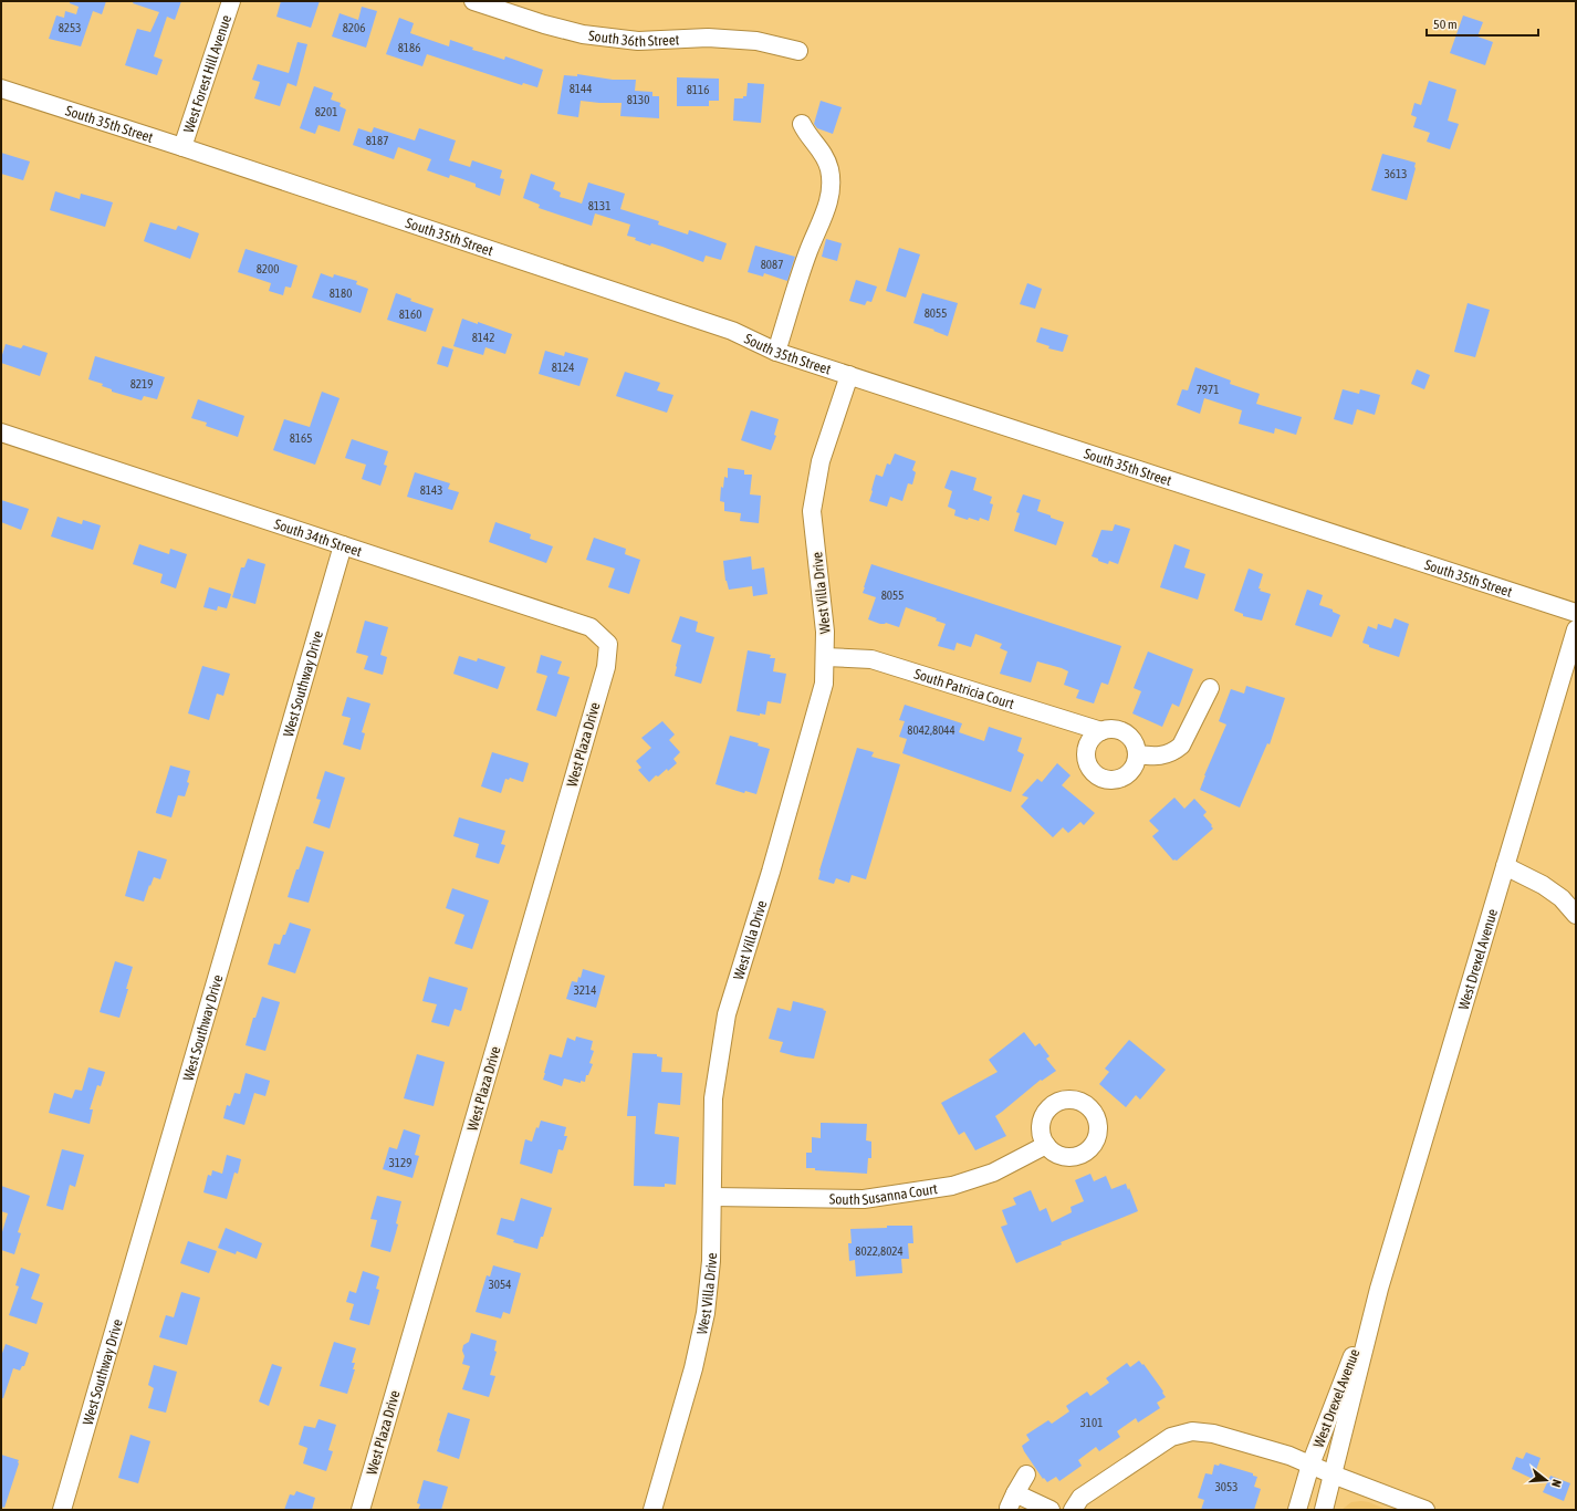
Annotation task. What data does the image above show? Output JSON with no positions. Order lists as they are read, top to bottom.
{
  "streets": {
    "street": [
      "South 36th Street",
      "West Forest Hill Avenue",
      "South 35th Street",
      "South 34th Street",
      "West Villa Drive",
      "West Southway Drive",
      "South Patricia Court",
      "West Plaza Drive",
      "West Drexel Avenue",
      "South Susanna Court"
    ]
  },
  "crossings": [
    ["West Forest Hill Avenue", "South 35th Street"],
    ["South 35th Street", "West Villa Drive"],
    ["South 34th Street", "West Southway Drive"],
    ["South 34th Street", "West Plaza Drive"],
    ["West Villa Drive", "South Patricia Court"],
    ["West Villa Drive", "South Susanna Court"]
  ],
  "house_numbers": [
    "8253",
    "8206",
    "8186",
    "8144",
    "8116",
    "8130",
    "8201",
    "8187",
    "3613",
    "8131",
    "8087",
    "8200",
    "8180",
    "8055",
    "8160",
    "8142",
    "8124",
    "8219",
    "7971",
    "8165",
    "8143",
    "8055",
    "8042,8044",
    "3214",
    "3129",
    "8022,8024",
    "3054",
    "3101",
    "3053"
  ],
  "scale_bar": "50 m",
  "north": "right"
}
